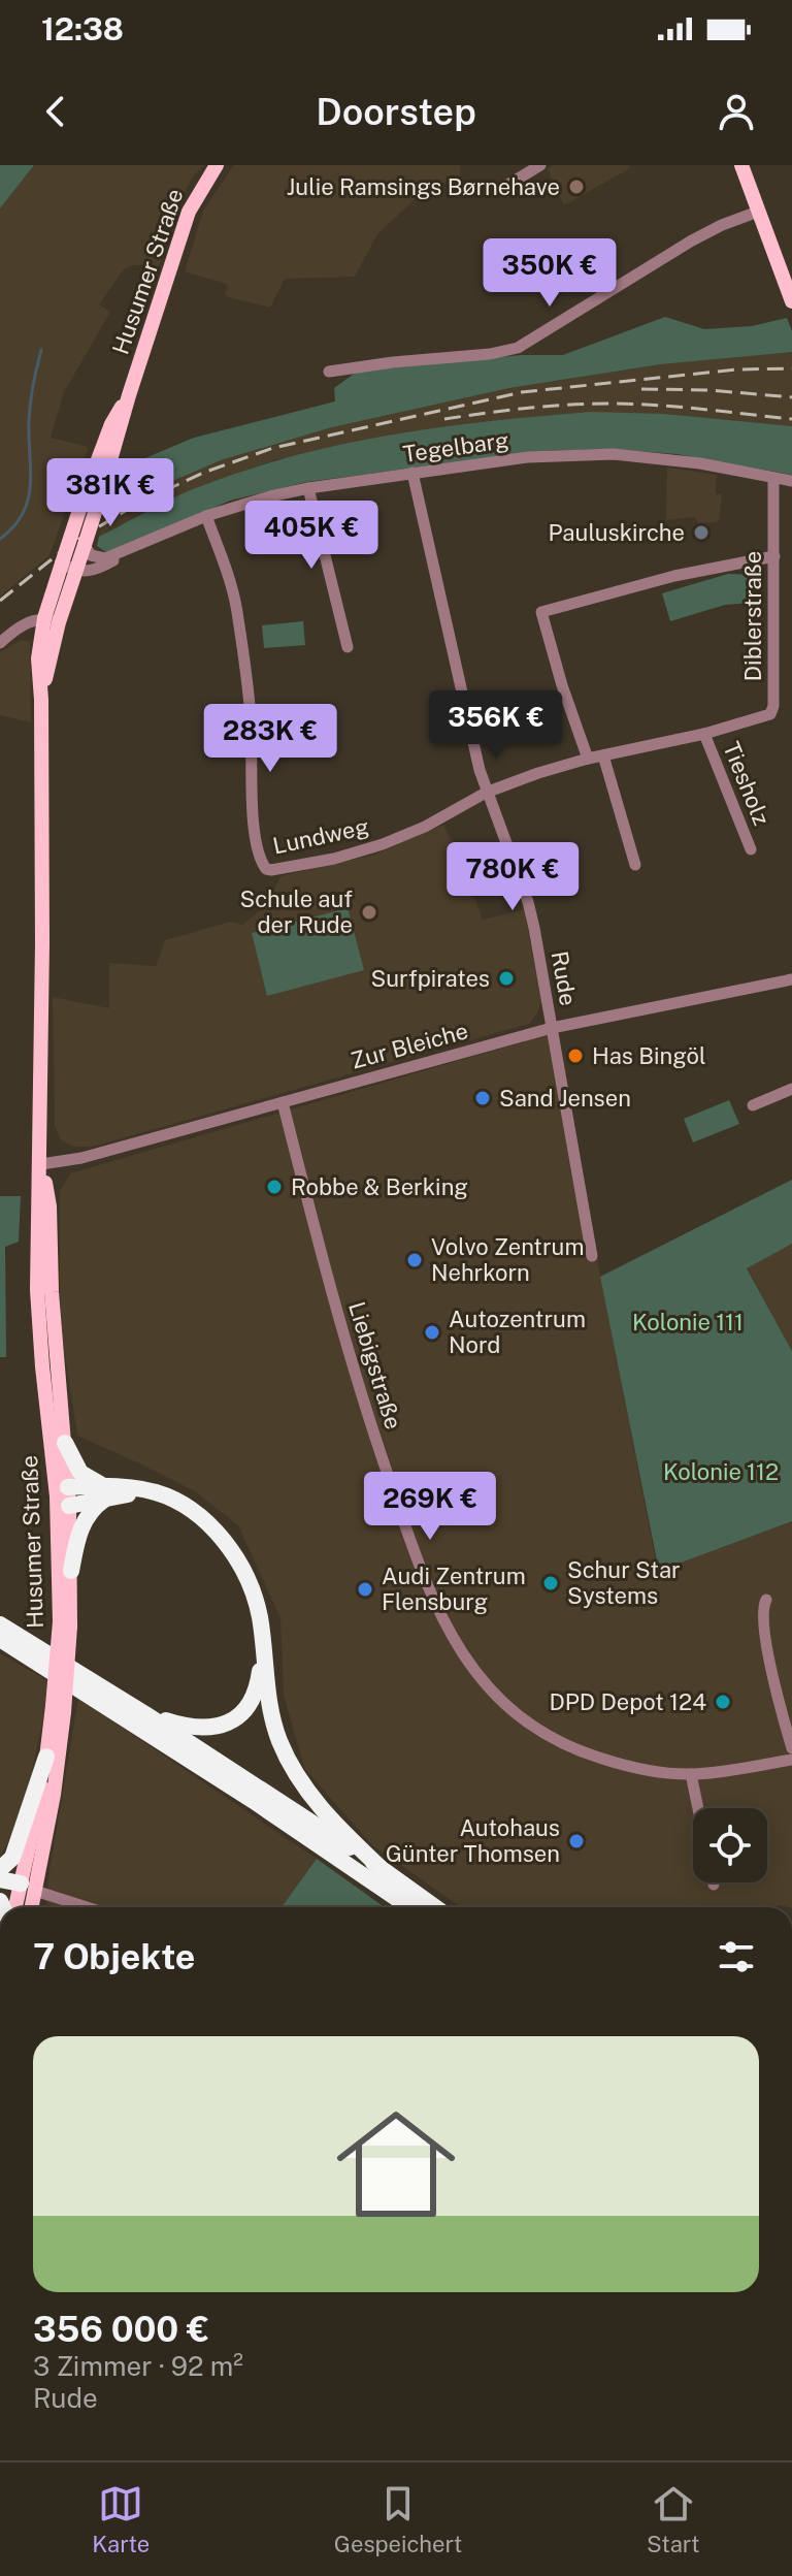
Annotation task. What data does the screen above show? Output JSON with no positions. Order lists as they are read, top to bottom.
{
  "streets": {
    "main road": ["Husumer Straße"],
    "street": [
      "Tegelbarg",
      "Diblerstraße",
      "Tiesholz",
      "Lundweg",
      "Rude",
      "Zur Bleiche",
      "Liebigstraße"
    ]
  },
  "crossings": [
    ["Husumer Straße", "Tegelbarg"],
    ["Husumer Straße", "Zur Bleiche"],
    ["Tegelbarg", "Diblerstraße"],
    ["Tegelbarg", "Lundweg"],
    ["Tegelbarg", "Rude"],
    ["Diblerstraße", "Tiesholz"],
    ["Diblerstraße", "Lundweg"],
    ["Diblerstraße", "Rude"],
    ["Lundweg", "Rude"],
    ["Rude", "Zur Bleiche"],
    ["Zur Bleiche", "Liebigstraße"]
  ],
  "parks": ["Kolonie 111", "Kolonie 112"],
  "places": [
    "Julie Ramsings Børnehave",
    "Pauluskirche",
    "Schule auf der Rude",
    "Surfpirates",
    "Has Bingöl",
    "Sand Jensen",
    "Robbe & Berking",
    "Volvo Zentrum Nehrkorn",
    "Autozentrum Nord",
    "Schur Star Systems",
    "Audi Zentrum Flensburg",
    "DPD Depot 124",
    "Autohaus Günter Thomsen"
  ],
  "page": {
    "status": "12:38",
    "header": "Doorstep",
    "price": [
      "350K €",
      "381K €",
      "405K €",
      "356K €",
      "283K €",
      "780K €",
      "269K €"
    ],
    "heading": "7 Objekte",
    "list": [
      {
        "name": "356 000 €",
        "note": "3 Zimmer · 92 m² · Rude"
      }
    ],
    "tabs": ["Karte", "Gespeichert", "Start"]
  }
}
